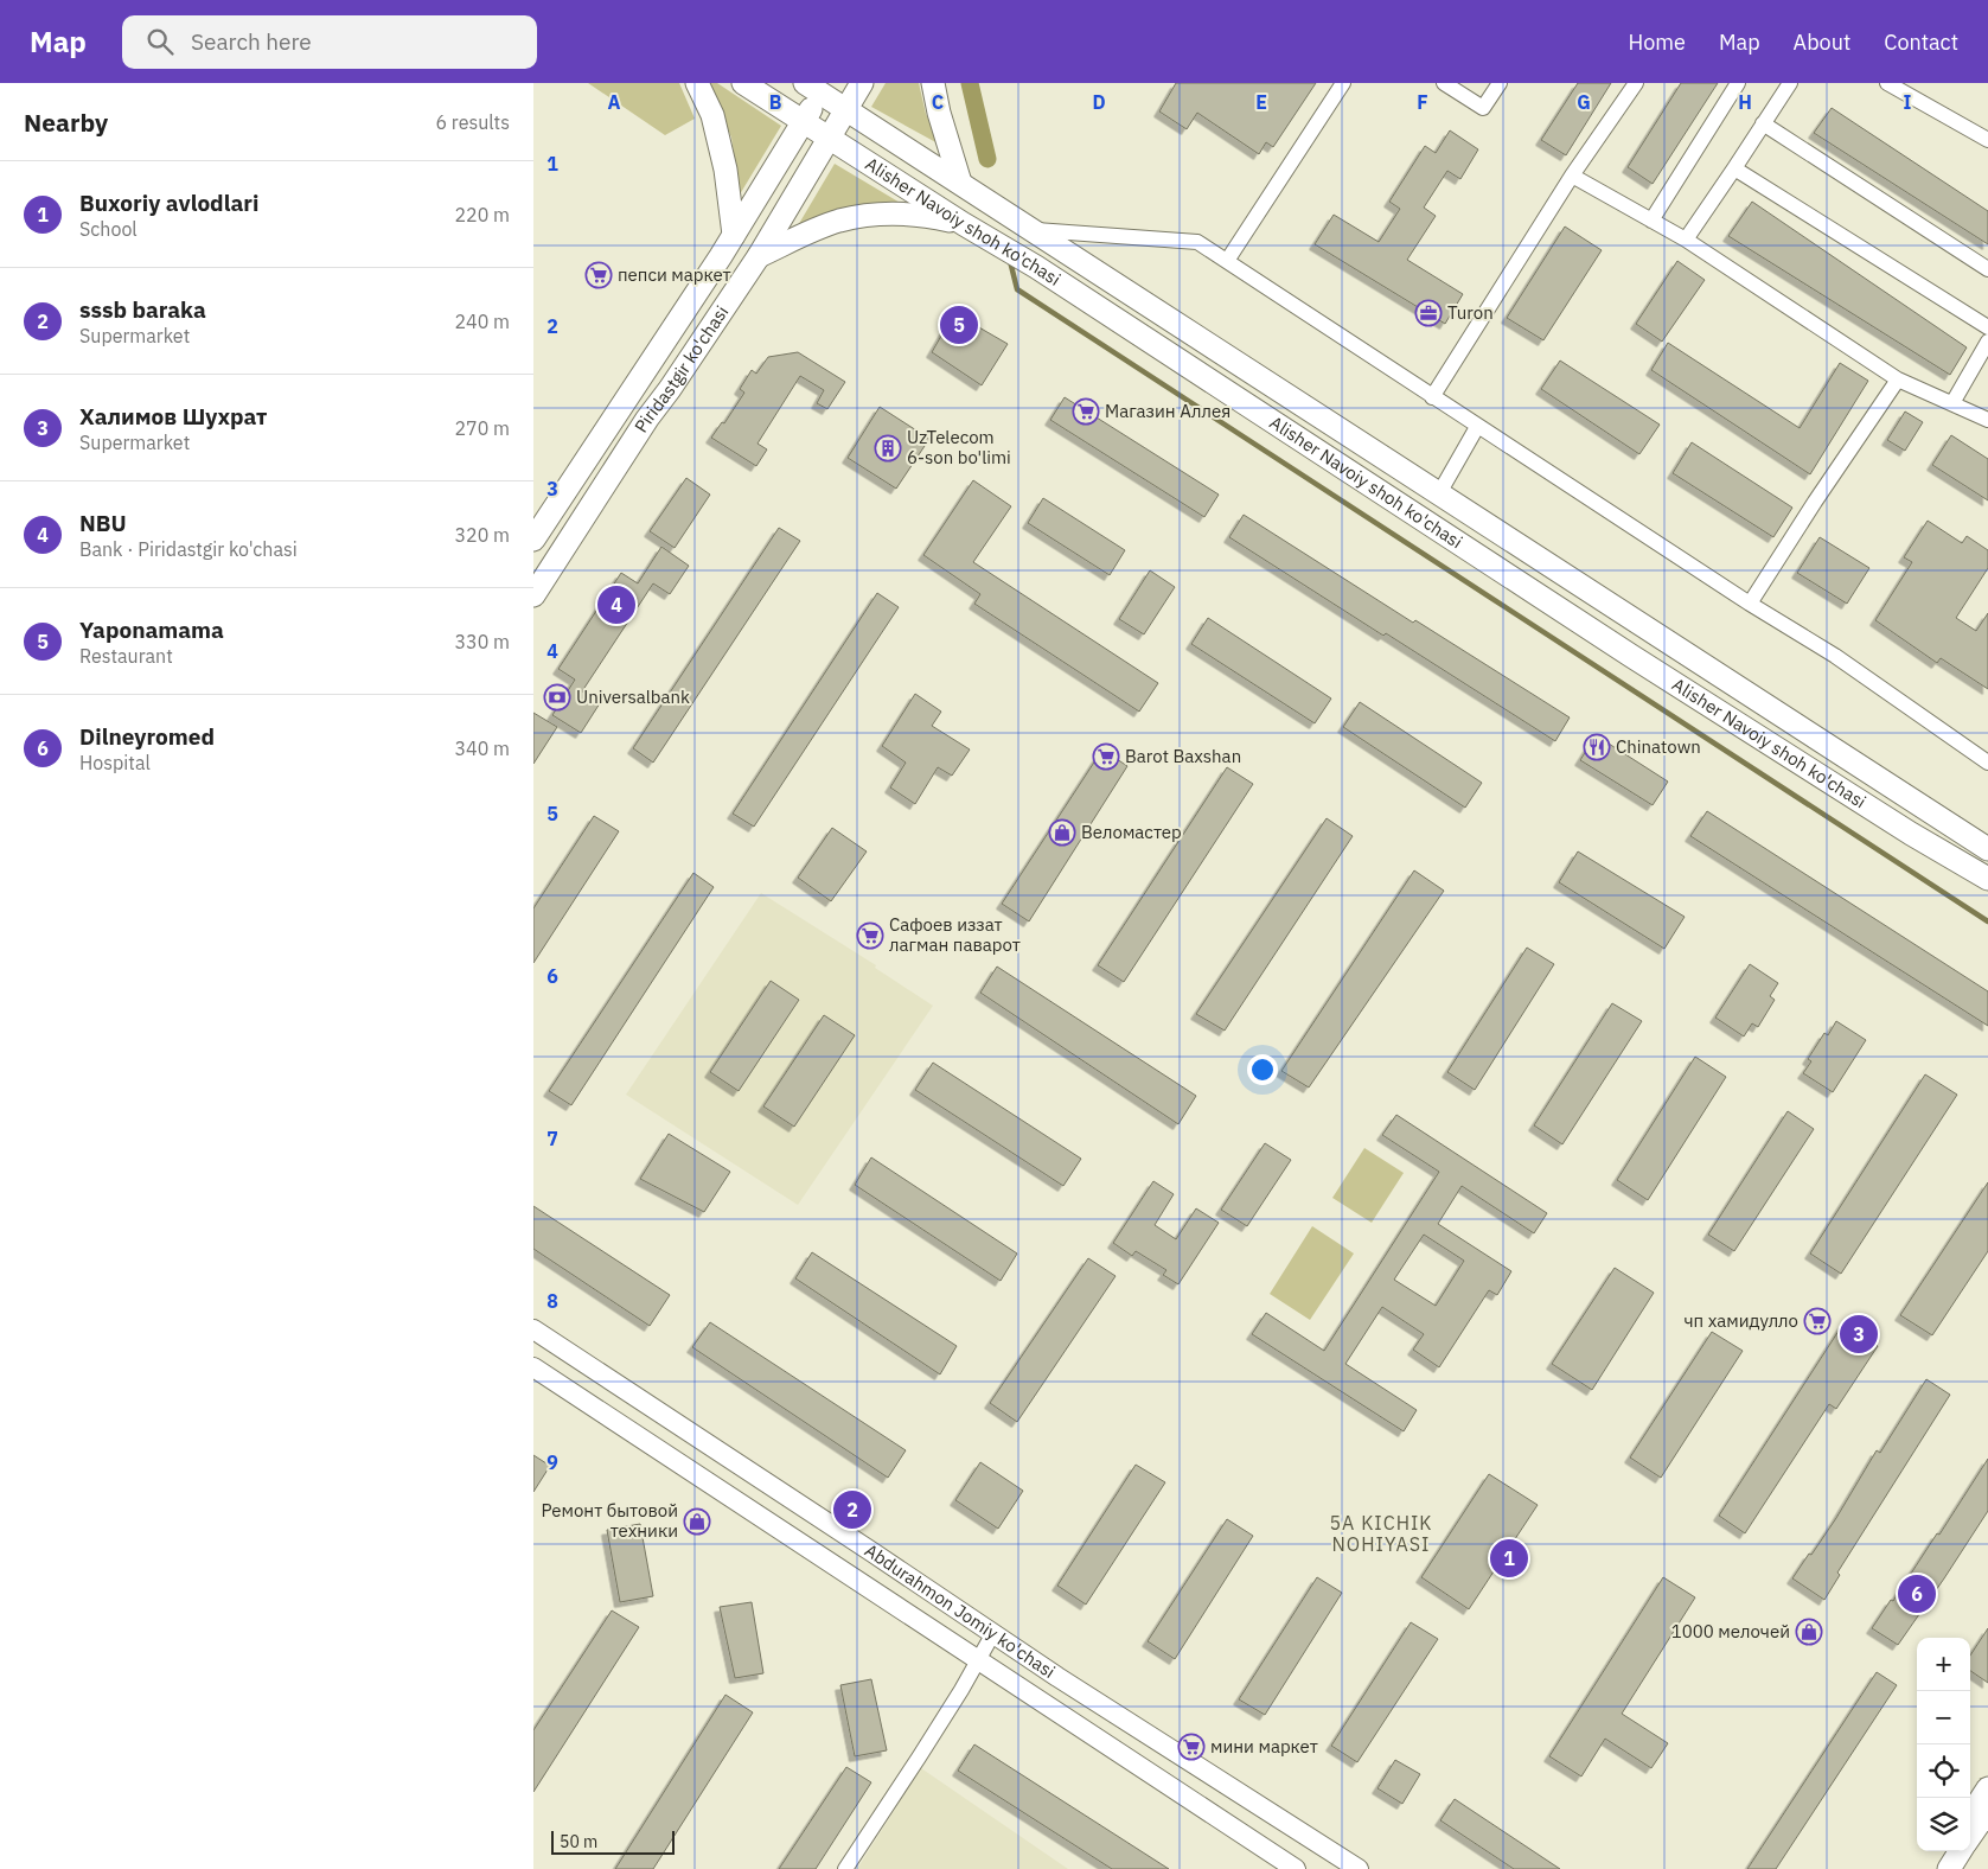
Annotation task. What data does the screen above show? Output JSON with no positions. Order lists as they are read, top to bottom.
{
  "streets": {
    "main road": ["Alisher Navoiy shoh ko'chasi", "Piridastgir ko'chasi"],
    "street": ["Abdurahmon Jomiy ko'chasi"]
  },
  "crossings": [
    ["Alisher Navoiy shoh ko'chasi", "Piridastgir ko'chasi"]
  ],
  "districts": ["5A KICHIK NOHIYASI"],
  "places": {
    "supermarket": [
      "пепси маркет",
      "Магазин Аллея",
      "Barot Baxshan",
      "Сафоев иззат лагман паварот",
      "чп хамидулло",
      "мини маркет"
    ],
    "office": ["Turon"],
    "building": ["UzTelecom 6-son bo'limi"],
    "bank": ["Universalbank"],
    "restaurant": ["Chinatown"],
    "shop": ["Веломастер", "Ремонт бытовой техники", "1000 мелочей"]
  },
  "scale_bar": "50 m",
  "page": {
    "header": "Map",
    "search": "Search here",
    "nav": [
      "Home",
      "Map",
      "About",
      "Contact"
    ],
    "heading": ["Nearby", "6 results"],
    "list": [
      {
        "mark": "1",
        "name": "Buxoriy avlodlari",
        "note": "School",
        "value": "220 m"
      },
      {
        "mark": "2",
        "name": "sssb baraka",
        "note": "Supermarket",
        "value": "240 m"
      },
      {
        "mark": "3",
        "name": "Халимов Шухрат",
        "note": "Supermarket",
        "value": "270 m"
      },
      {
        "mark": "4",
        "name": "NBU",
        "note": "Bank · Piridastgir ko'chasi",
        "value": "320 m"
      },
      {
        "mark": "5",
        "name": "Yaponamama",
        "note": "Restaurant",
        "value": "330 m"
      },
      {
        "mark": "6",
        "name": "Dilneyromed",
        "note": "Hospital",
        "value": "340 m"
      }
    ],
    "pins": [
      "5",
      "4",
      "3",
      "2",
      "1",
      "6"
    ],
    "map_buttons": ["+", "−"],
    "scale": "50 m"
  },
  "grid": {
    "columns": [
      "A",
      "B",
      "C",
      "D",
      "E",
      "F",
      "G",
      "H",
      "I"
    ],
    "rows": [
      "1",
      "2",
      "3",
      "4",
      "5",
      "6",
      "7",
      "8",
      "9"
    ]
  }
}
